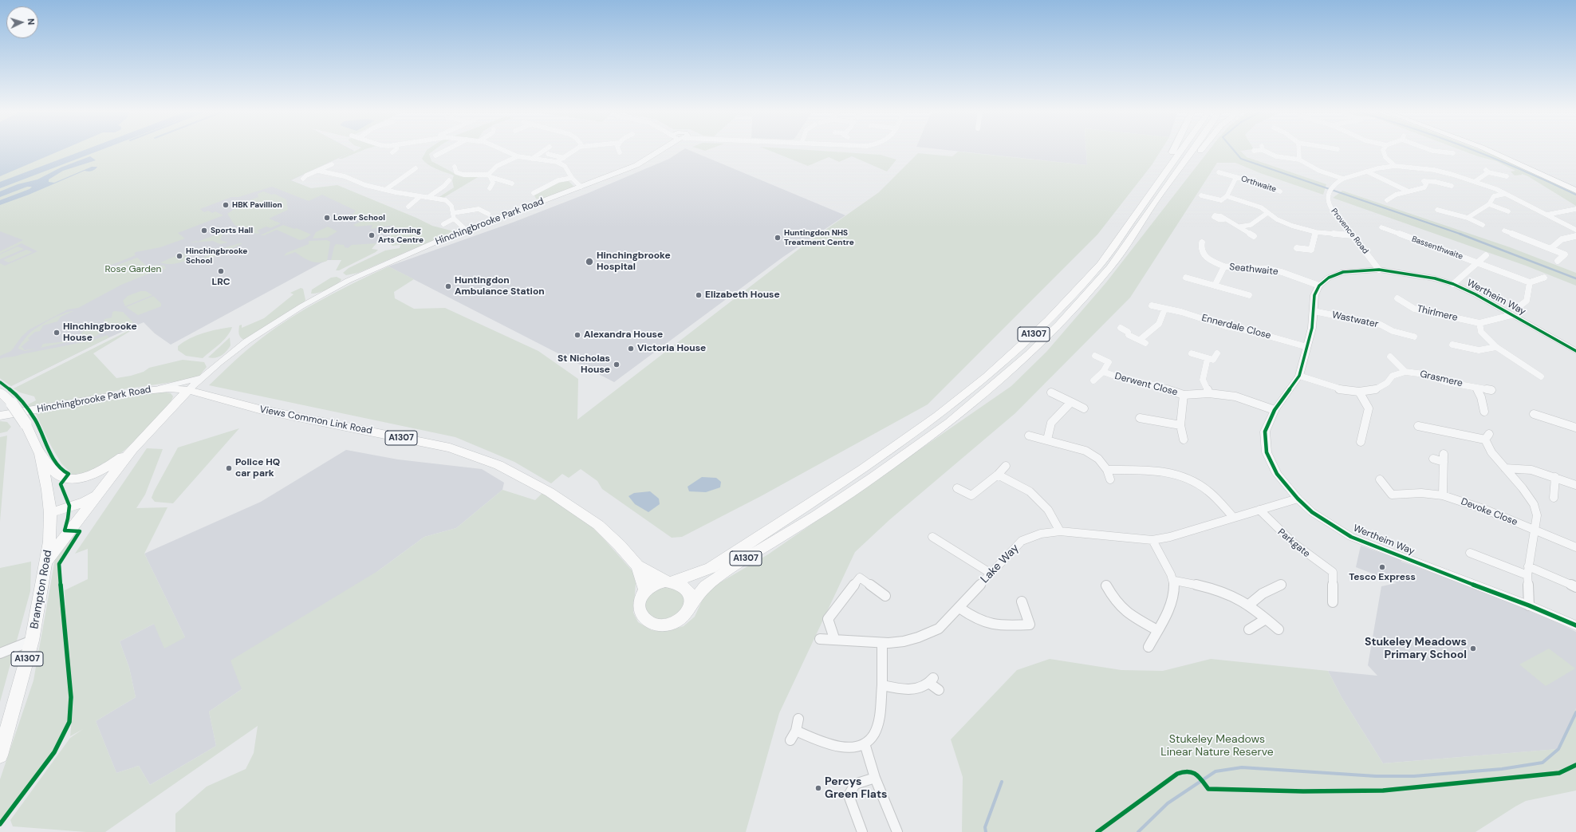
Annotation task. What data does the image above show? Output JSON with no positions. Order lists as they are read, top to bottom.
{
  "streets": {
    "main road": [
      "Hinchingbrooke Park Road",
      "A1307",
      "Views Common Link Road",
      "Brampton Road"
    ],
    "street": [
      "Orthwaite",
      "Provence Road",
      "Bassenthwaite",
      "Seathwaite",
      "Wertheim Way",
      "Thirlmere",
      "Wastwater",
      "Ennerdale Close",
      "Grasmere",
      "Derwent Close",
      "Devoke Close",
      "Parkgate",
      "Lake Way"
    ]
  },
  "crossings": [
    ["Hinchingbrooke Park Road", "A1307"],
    ["Hinchingbrooke Park Road", "Views Common Link Road"],
    ["Provence Road", "Wertheim Way"],
    ["Bassenthwaite", "Wertheim Way"],
    ["Seathwaite", "Wertheim Way"],
    ["Wertheim Way", "Thirlmere"],
    ["Wertheim Way", "Wastwater"],
    ["Wertheim Way", "Ennerdale Close"],
    ["Wertheim Way", "Grasmere"],
    ["Wertheim Way", "Derwent Close"],
    ["A1307", "Views Common Link Road"],
    ["A1307", "Brampton Road"]
  ],
  "parks": ["Rose Garden", "Stukeley Meadows Linear Nature Reserve"],
  "places": [
    "HBK Pavillion",
    "Lower School",
    "Sports Hall",
    "Performing Arts Centre",
    "Huntingdon NHS Treatment Centre",
    "Hinchingbrooke School",
    "Hinchingbrooke Hospital",
    "LRC",
    "Huntingdon Ambulance Station",
    "Elizabeth House",
    "Hinchingbrooke House",
    "Alexandra House",
    "Victoria House",
    "St Nicholas House",
    "Police HQ car park",
    "Tesco Express",
    "Stukeley Meadows Primary School",
    "Percys Green Flats"
  ],
  "north": "right"
}
